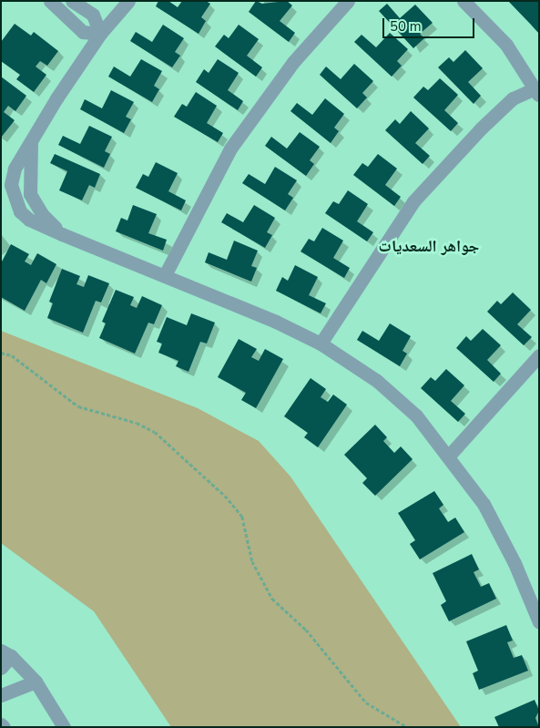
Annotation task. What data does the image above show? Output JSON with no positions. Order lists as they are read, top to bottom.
{
  "districts": ["جواهر السعديات"],
  "scale_bar": "50 m"
}
